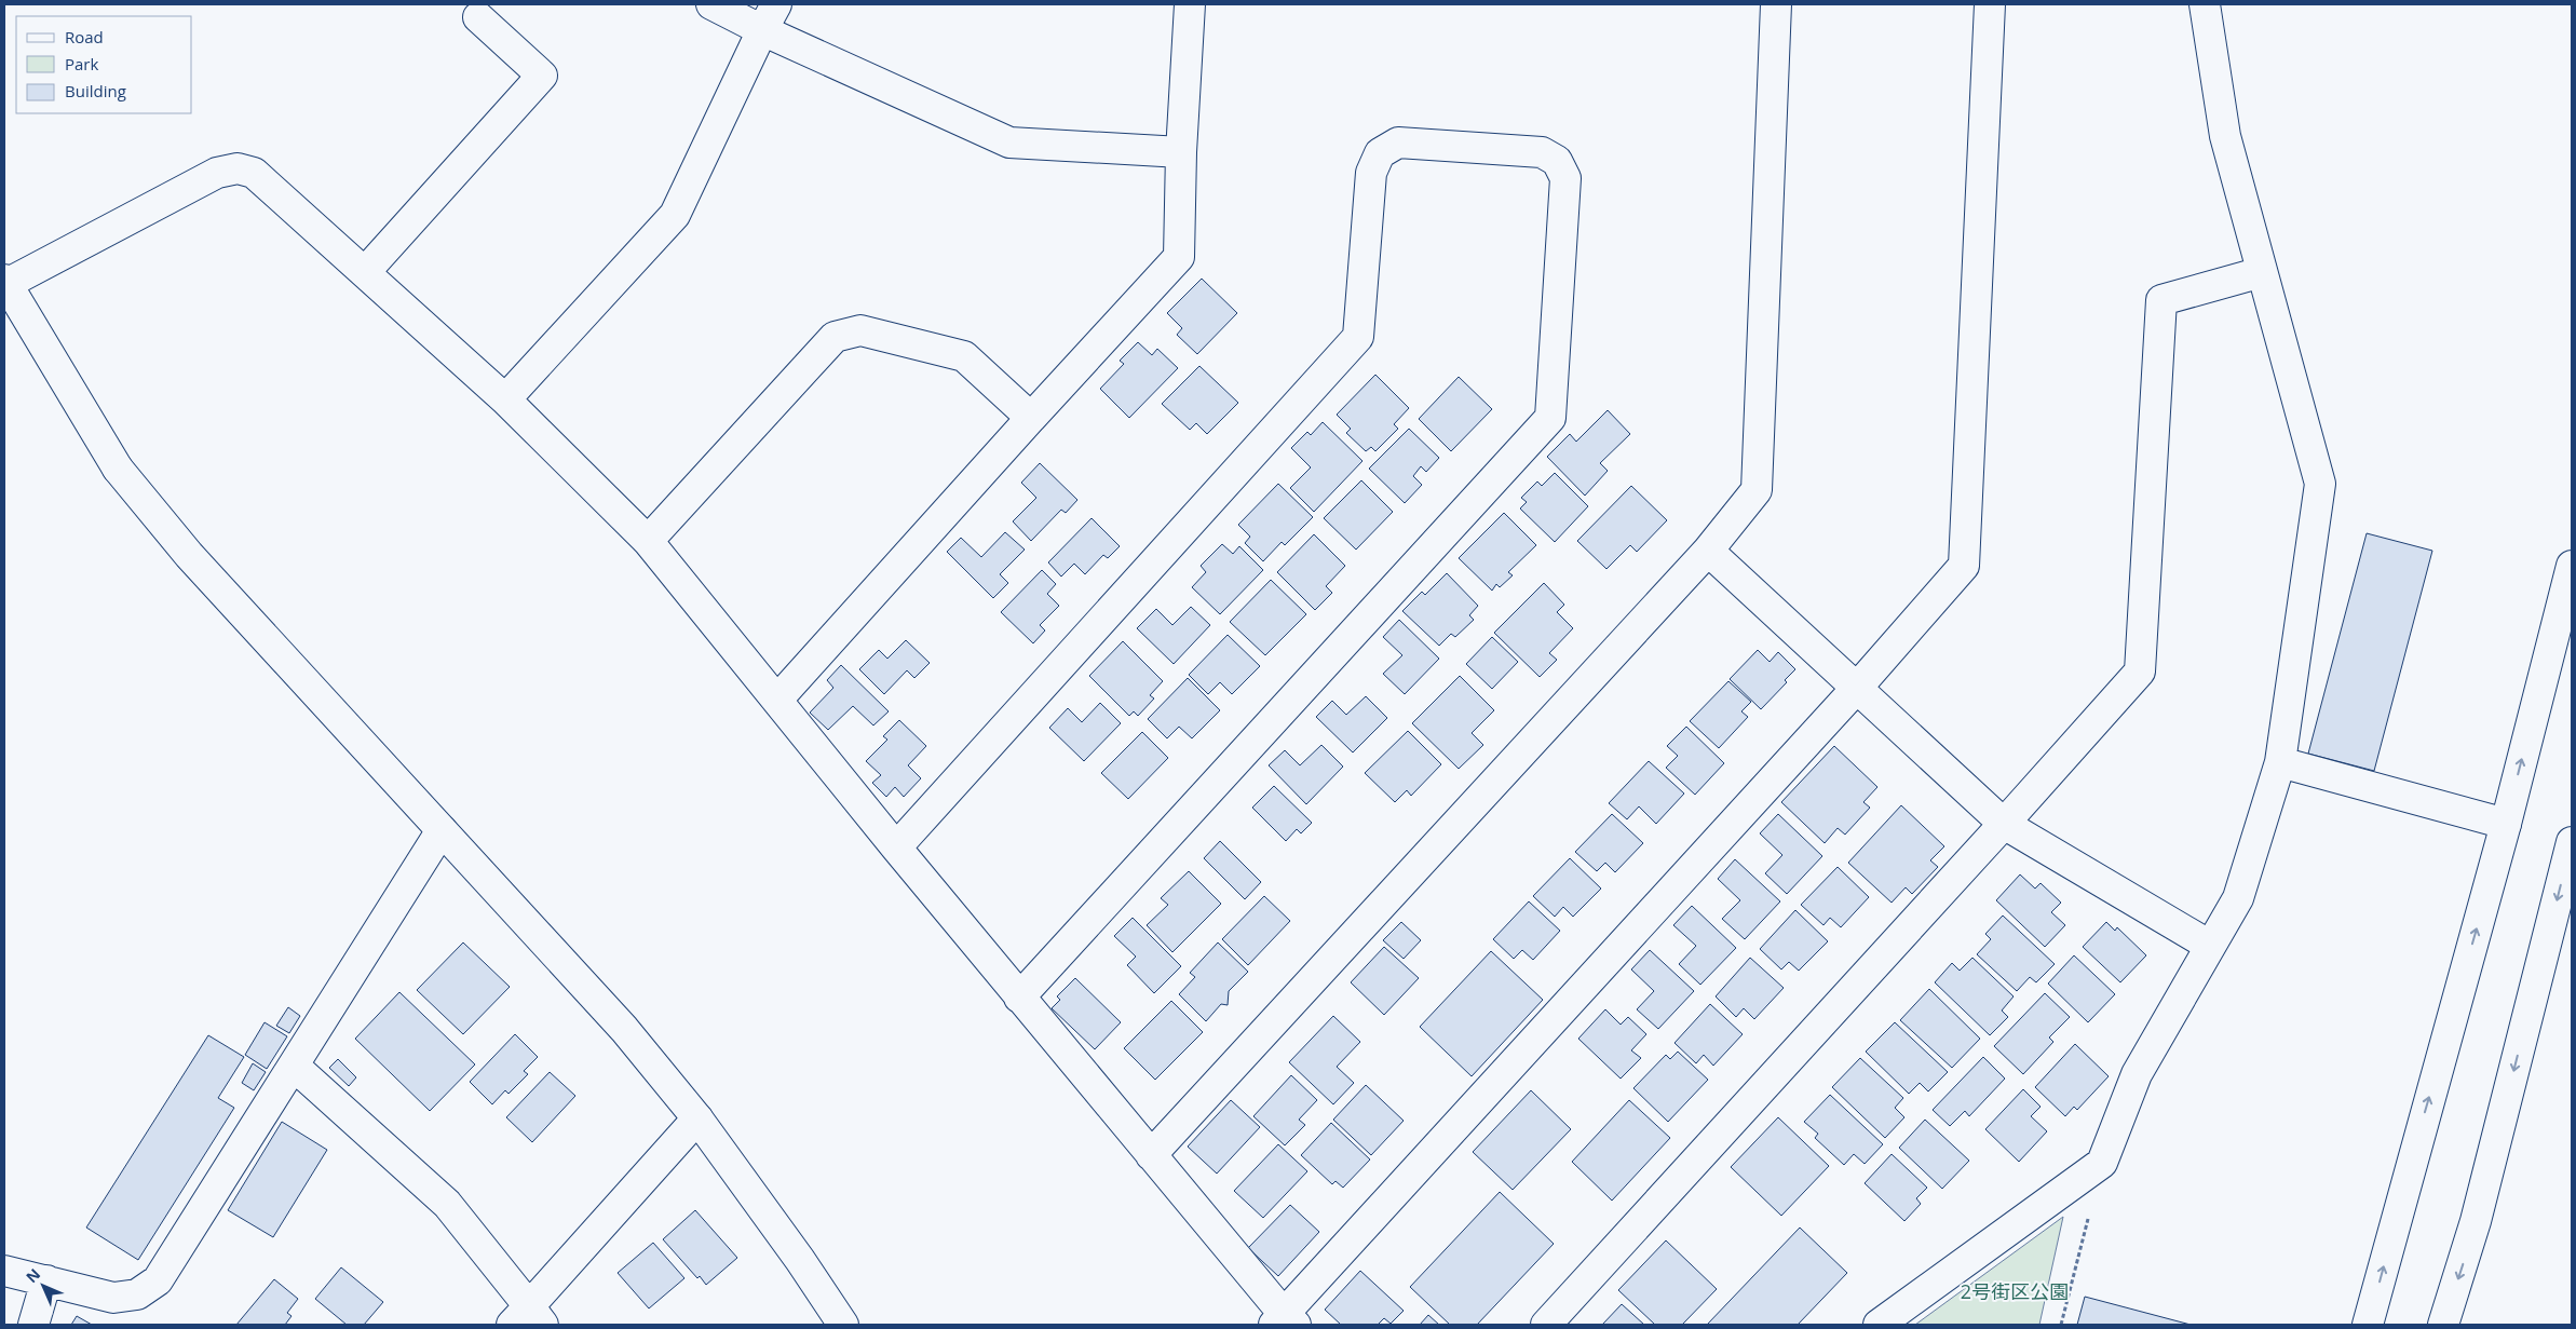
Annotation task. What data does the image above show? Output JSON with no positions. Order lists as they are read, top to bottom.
{
  "parks": ["2号街区公園"],
  "legend": ["Road", "Park", "Building"],
  "north": "top left"
}
